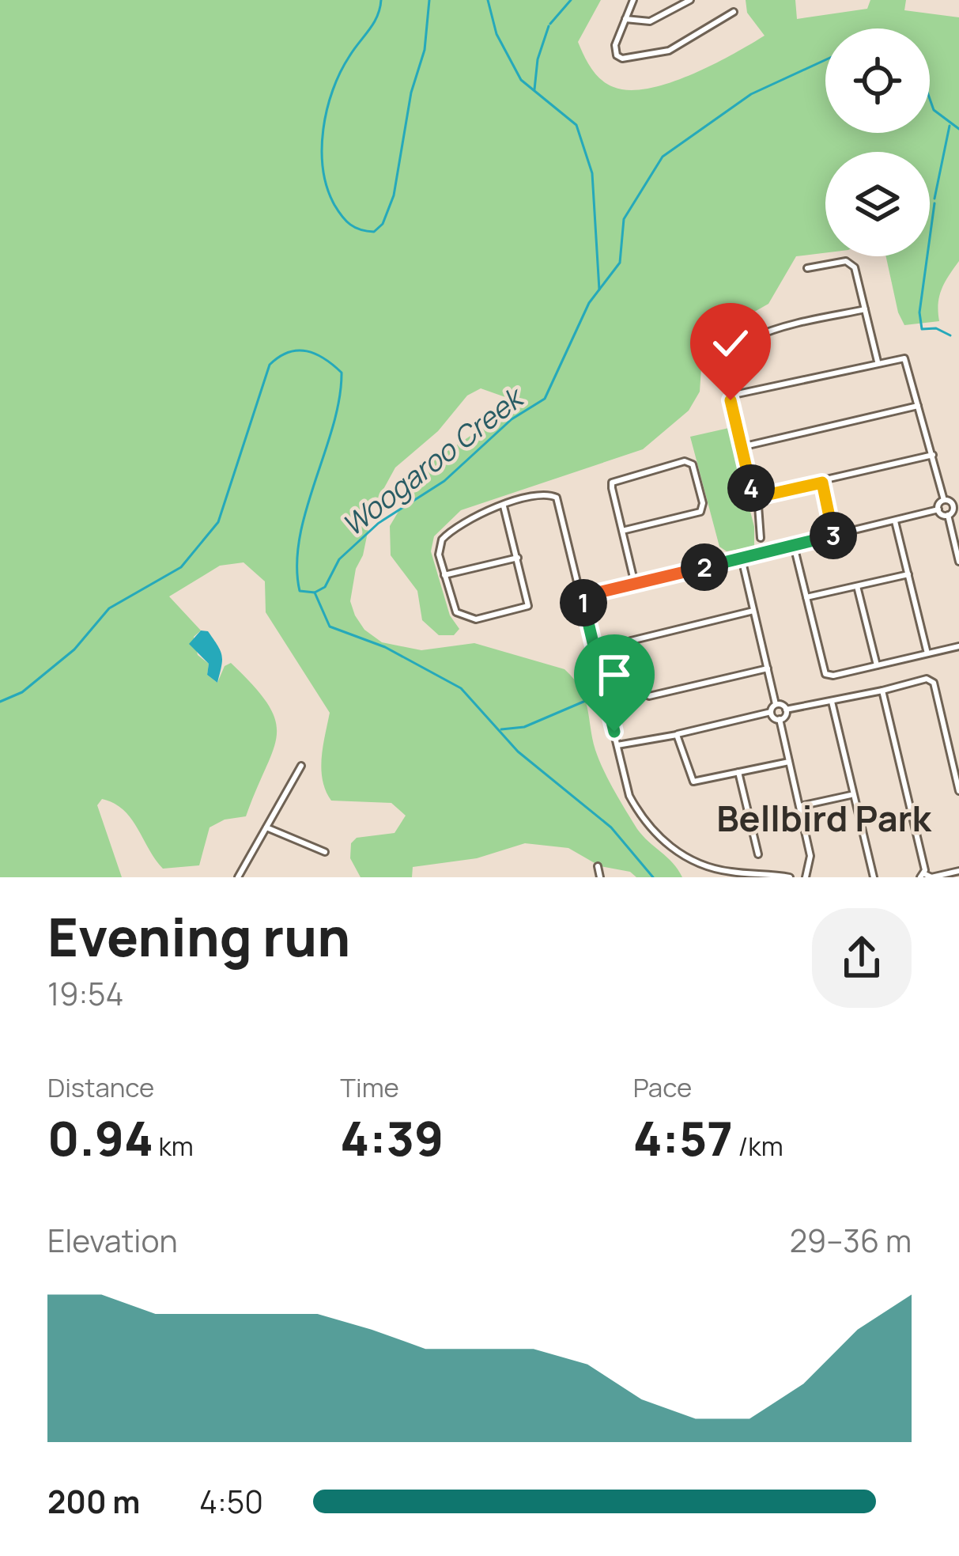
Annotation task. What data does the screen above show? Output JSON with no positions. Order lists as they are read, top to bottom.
{
  "districts": ["Bellbird Park"],
  "water": ["Woogaroo Creek"],
  "page": {
    "pins": [
      "4",
      "3",
      "2",
      "1"
    ],
    "heading": ["Evening run", "19:54"],
    "stats": [
      ["Distance", "0.94 km"],
      ["Time", "4:39"],
      ["Pace", "4:57 /km"]
    ],
    "chart": ["Elevation", "29–36 m"],
    "list": [
      {
        "name": "200 m",
        "note": "4:50"
      }
    ]
  }
}
